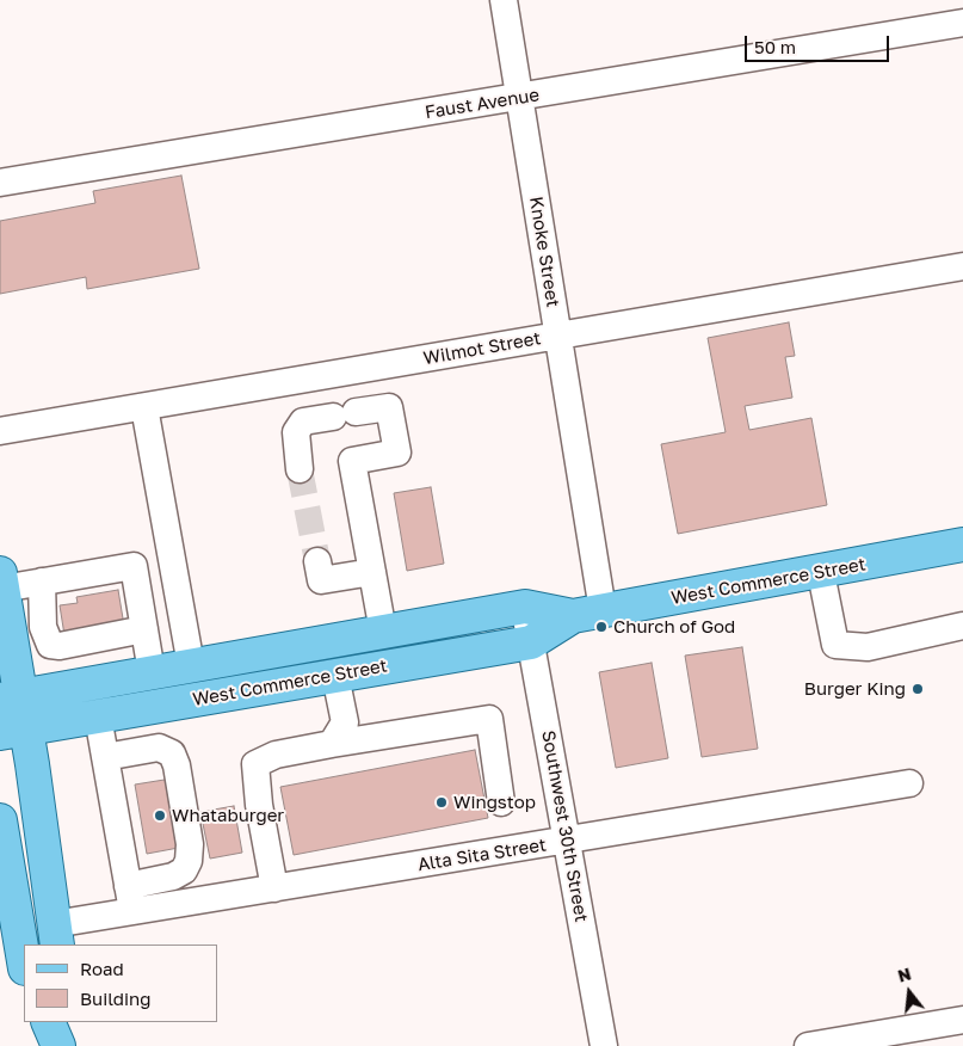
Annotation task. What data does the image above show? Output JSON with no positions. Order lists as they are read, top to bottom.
{
  "streets": {
    "main road": ["West Commerce Street"],
    "street": [
      "Faust Avenue",
      "Knoke Street",
      "Wilmot Street",
      "Southwest 30th Street",
      "Alta Sita Street"
    ]
  },
  "crossings": [
    ["Faust Avenue", "Knoke Street"],
    ["Knoke Street", "Wilmot Street"],
    ["Knoke Street", "West Commerce Street"],
    ["West Commerce Street", "Southwest 30th Street"],
    ["Southwest 30th Street", "Alta Sita Street"]
  ],
  "places": [
    "Church of God",
    "Burger King",
    "Wingstop",
    "Whataburger"
  ],
  "legend": ["Road", "Building"],
  "scale_bar": "50 m",
  "north": "top"
}
